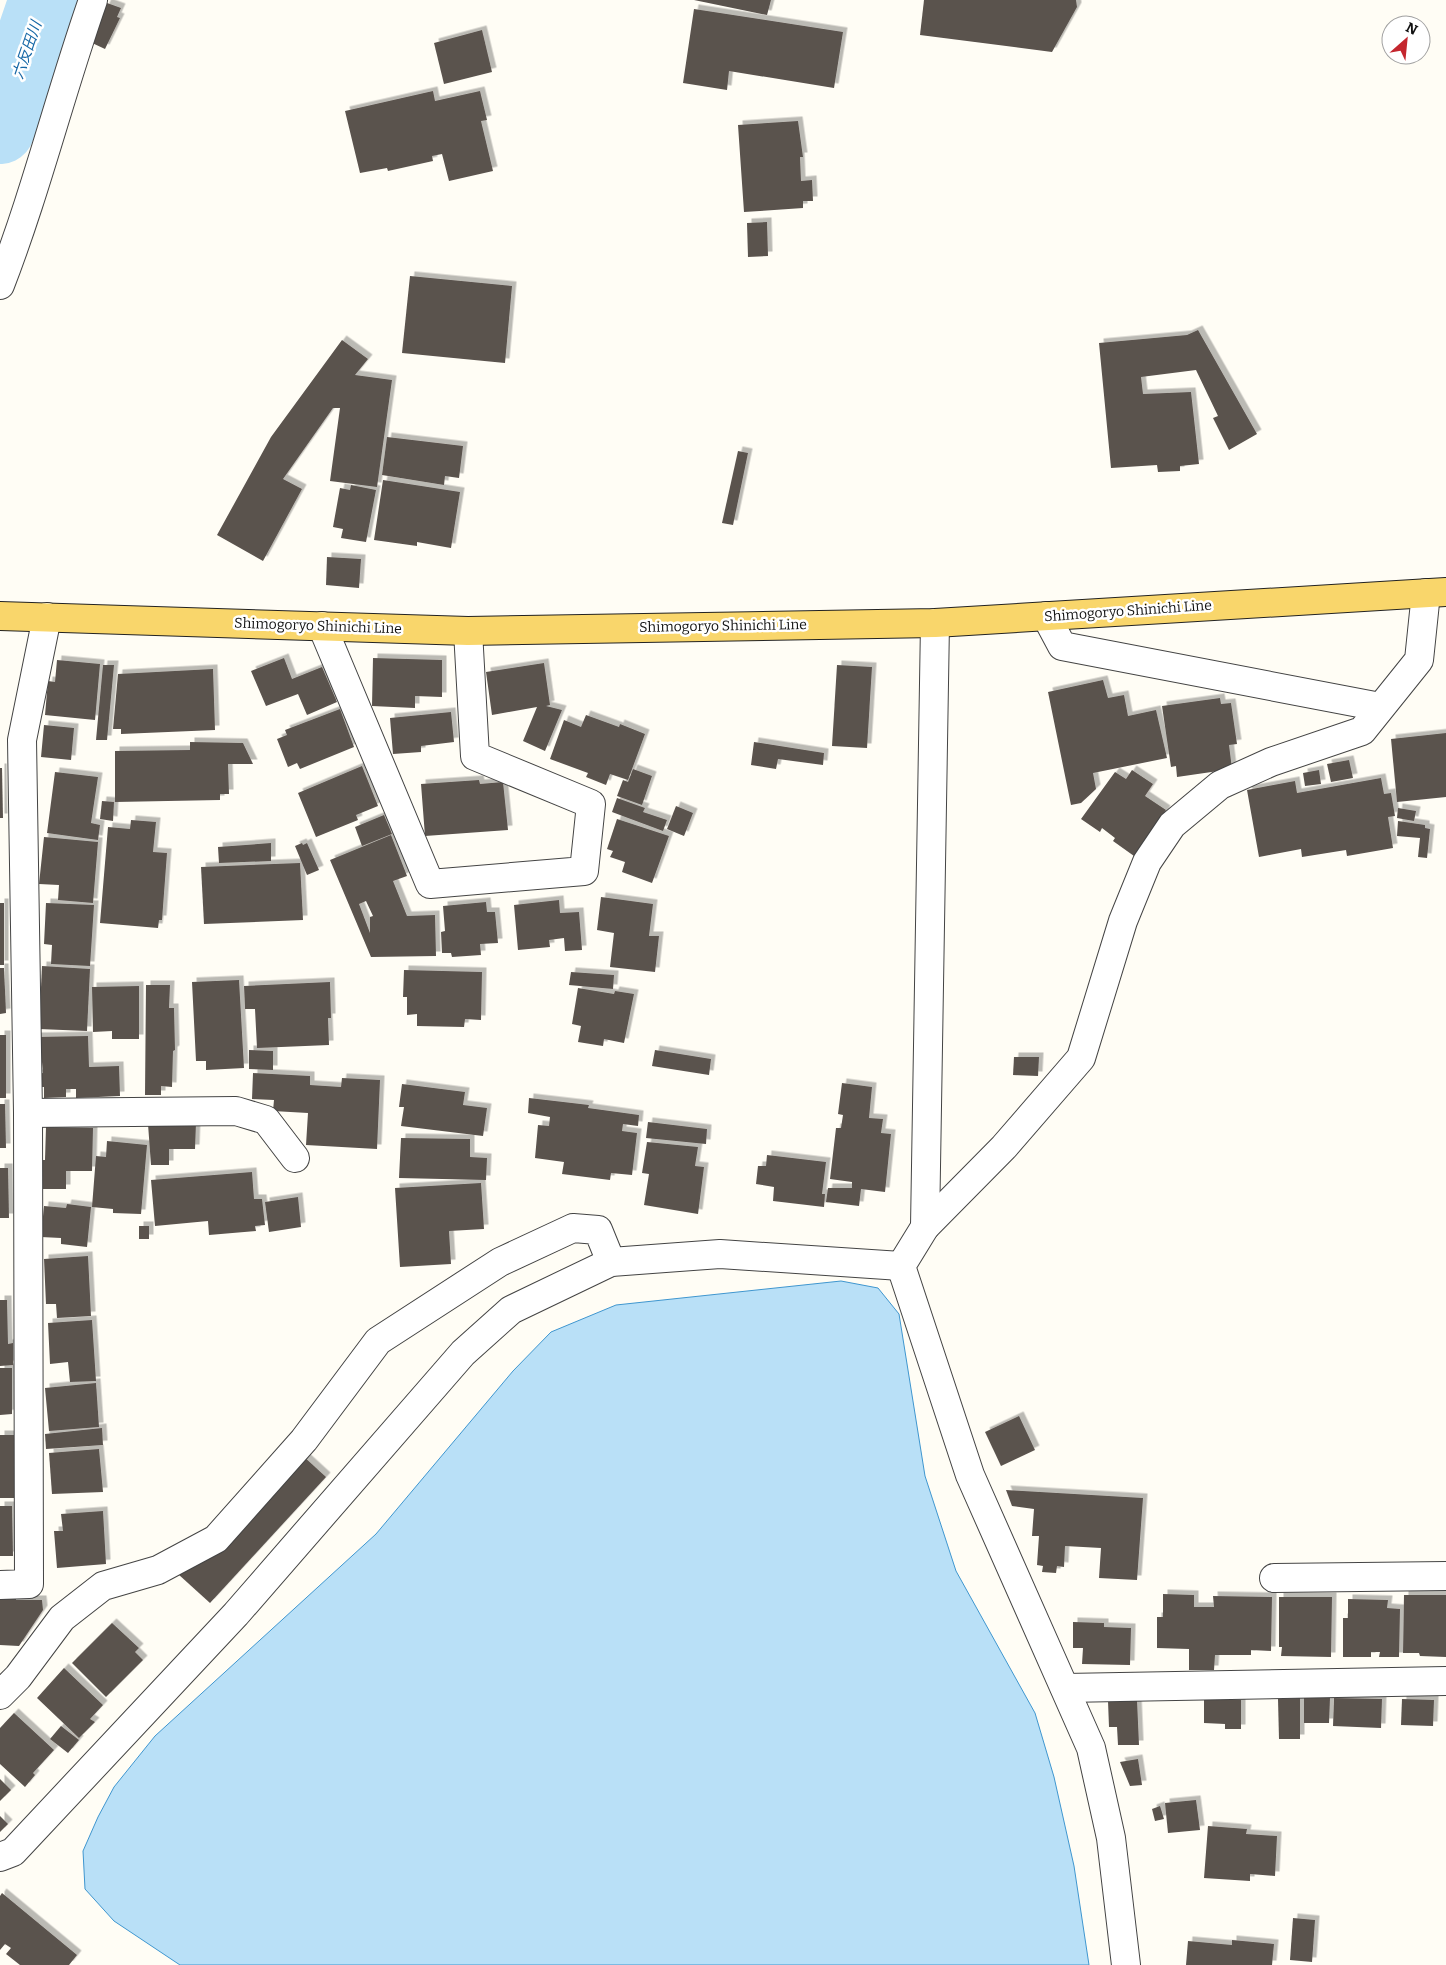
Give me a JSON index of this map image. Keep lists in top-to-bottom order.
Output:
{
  "streets": {
    "main road": ["Shimogoryo Shinichi Line"]
  },
  "water": ["六反田川"],
  "north": "top right"
}
